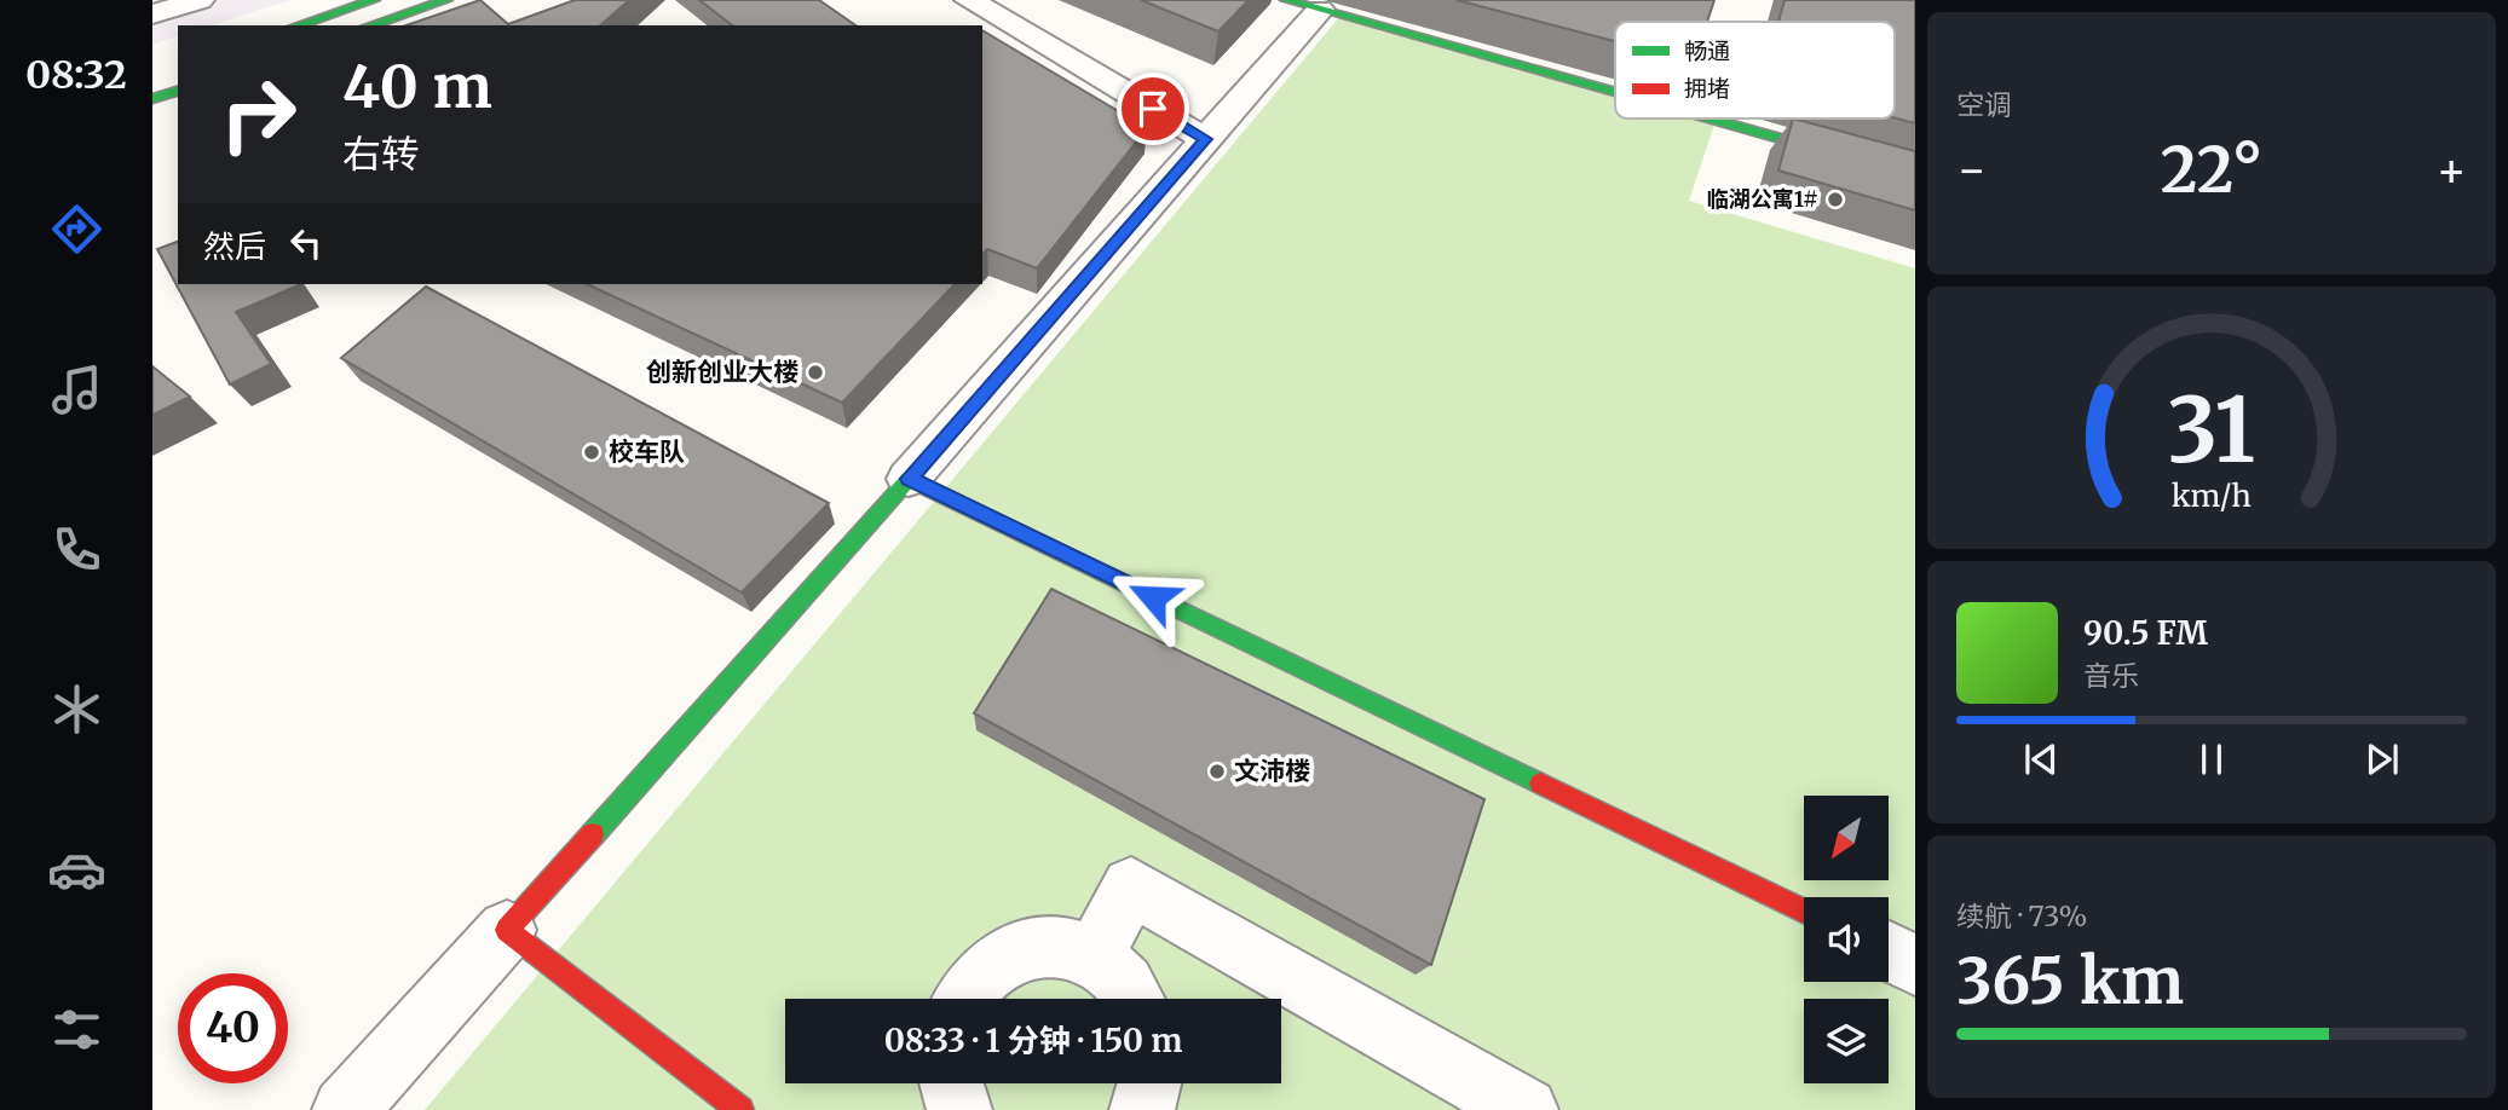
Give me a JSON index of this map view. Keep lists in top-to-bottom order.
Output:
{
  "places": [
    "临湖公寓1#",
    "创新创业大楼",
    "校车队",
    "文沛楼"
  ],
  "legend": ["畅通", "拥堵"],
  "north": "bottom left",
  "page": {
    "tabs": "08:32",
    "tile": [
      "空调",
      ["续航 · 73%", "365 km"]
    ],
    "turn": ["40 m", "右转"],
    "heat": ["−", "22°", "+"],
    "then": "然后",
    "song": ["90.5 FM", "音乐"],
    "limit": "40",
    "trip": "08:33 · 1 分钟 · 150 m",
    "gauge": ["31", "km/h"]
  }
}
